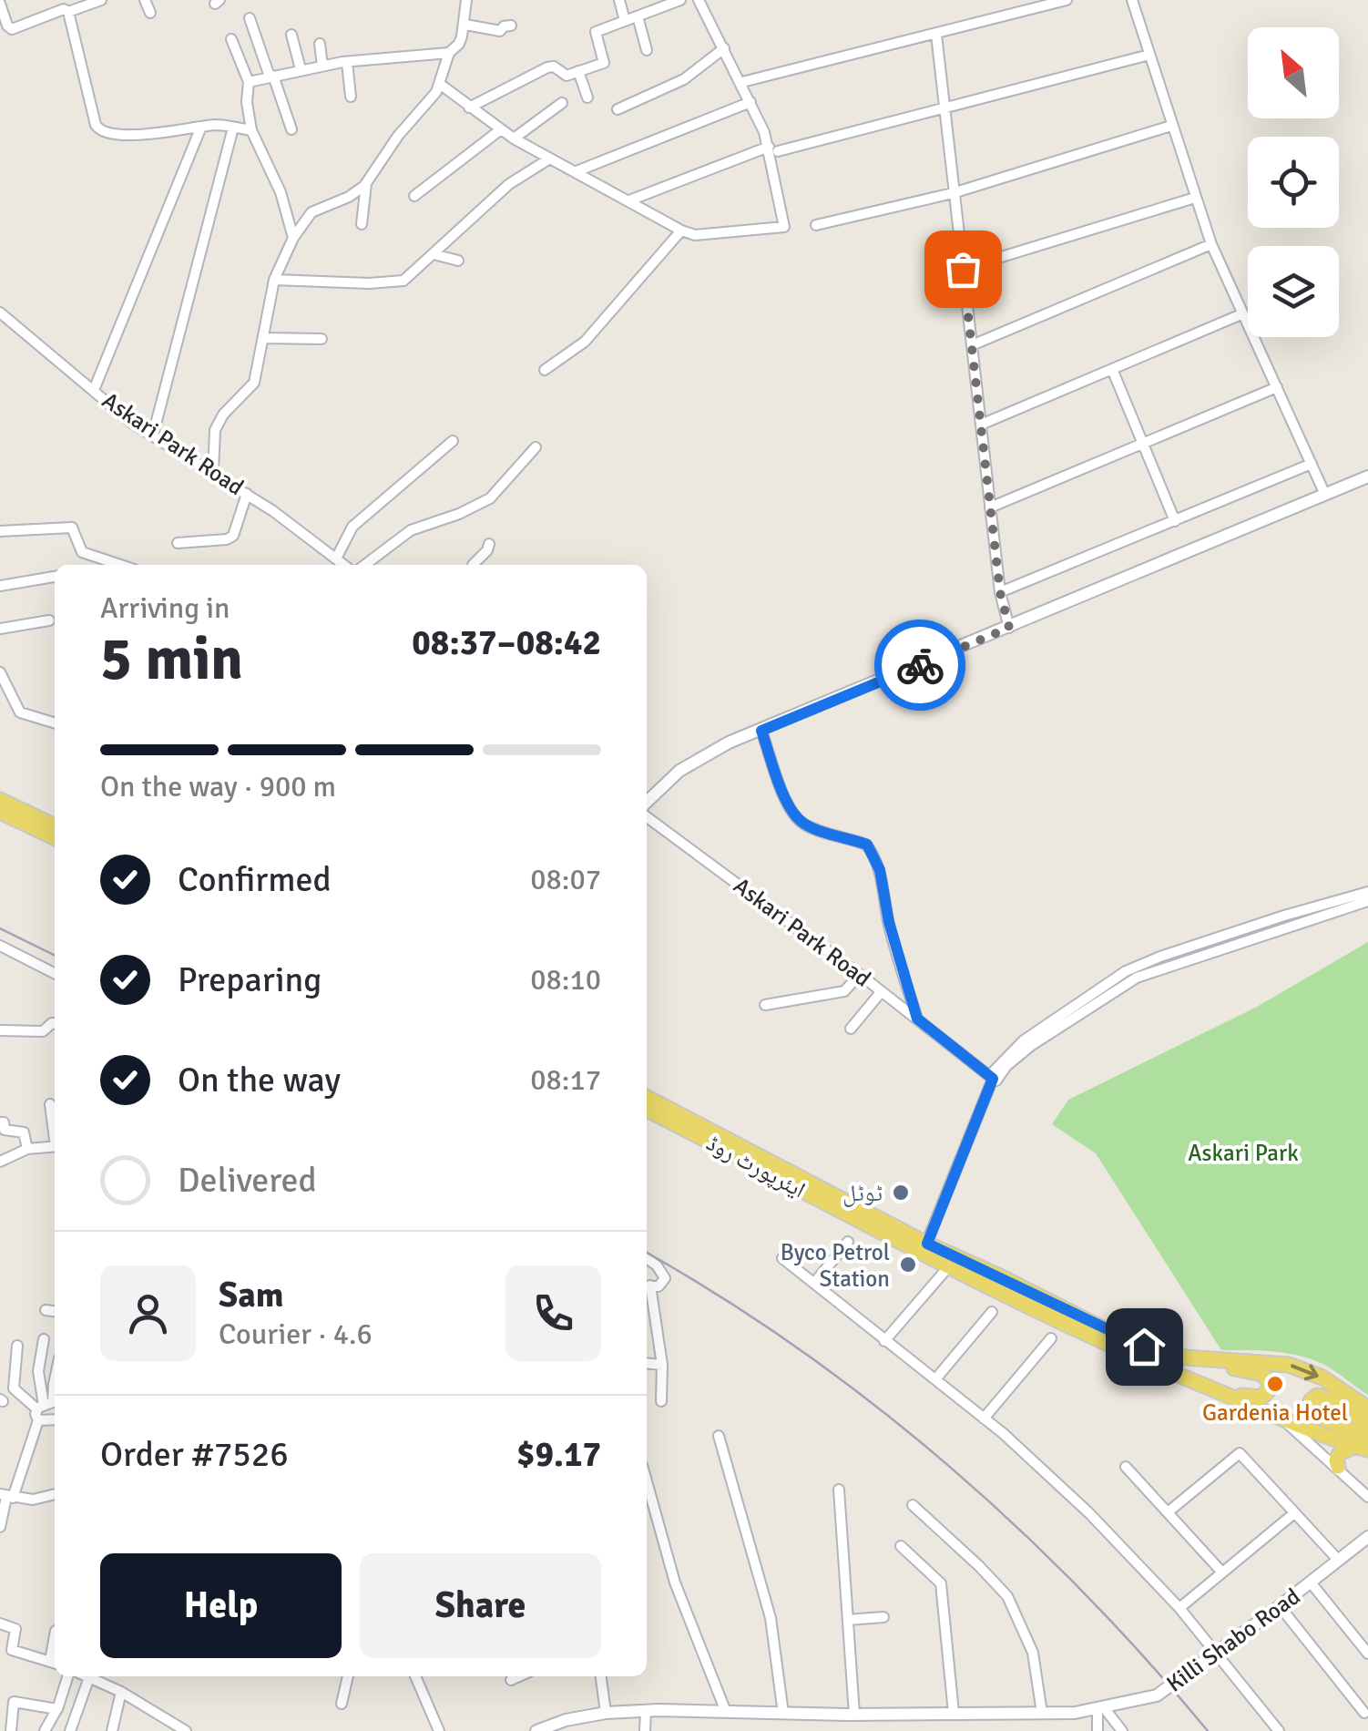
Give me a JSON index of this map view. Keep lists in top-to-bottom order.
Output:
{
  "streets": {
    "main road": ["ایئرپورٹ روڈ"],
    "street": ["Askari Park Road", "Killi Shabo Road"]
  },
  "parks": ["Askari Park"],
  "places": ["ٹوٹل", "Byco Petrol Station", "Gardenia Hotel"],
  "north": "top left",
  "page": {
    "heading": ["5 min", "Arriving in", "08:37–08:42"],
    "panel": [
      "Sam",
      "Courier · 4.6",
      "Order #7526",
      "$9.17"
    ],
    "bar": "On the way · 900 m",
    "list": [
      ["Confirmed", "08:07"],
      ["Preparing", "08:10"],
      ["On the way", "08:17"],
      "Delivered"
    ],
    "buttons": ["Help", "Share"]
  }
}
